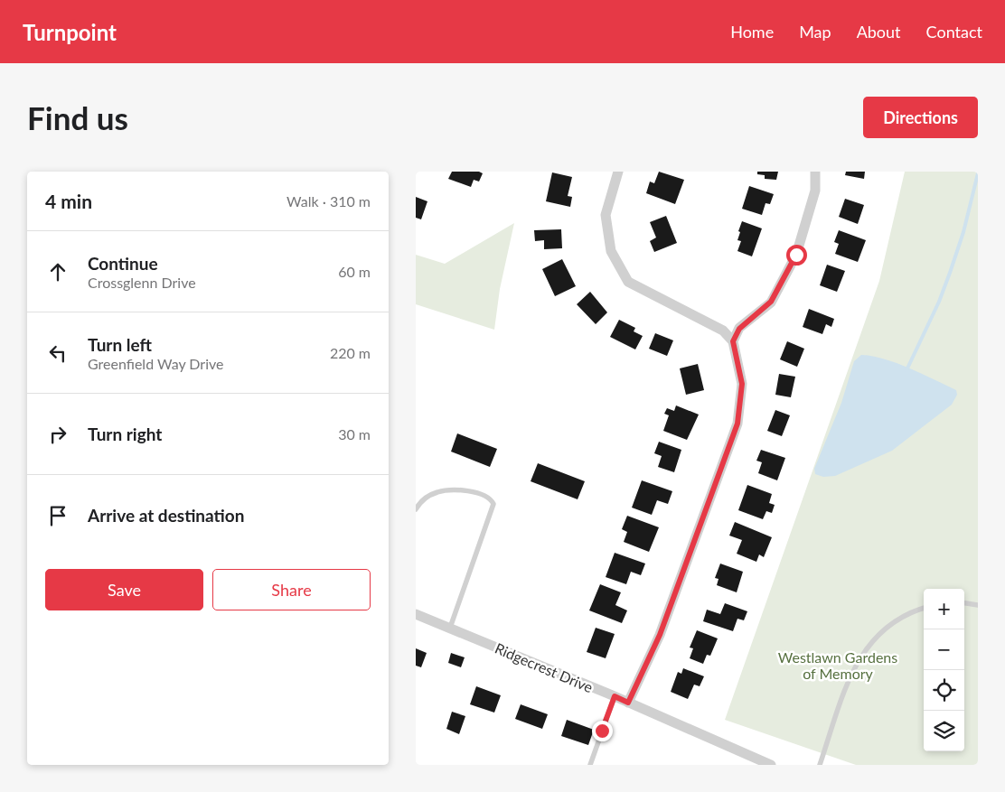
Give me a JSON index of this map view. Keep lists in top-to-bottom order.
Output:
{
  "streets": {
    "street": ["Ridgecrest Drive"]
  },
  "parks": ["Westlawn Gardens of Memory"],
  "page": {
    "header": "Turnpoint",
    "nav": [
      "Home",
      "Map",
      "About",
      "Contact"
    ],
    "buttons": [
      "Directions",
      ["Save", "Share"]
    ],
    "title": "Find us",
    "heading": ["4 min", "Walk · 310 m"],
    "list": [
      ["Continue", "Crossglenn Drive", "60 m"],
      ["Turn left", "Greenfield Way Drive", "220 m"],
      ["Turn right", "30 m"],
      "Arrive at destination"
    ],
    "map_buttons": ["+", "−"]
  }
}
